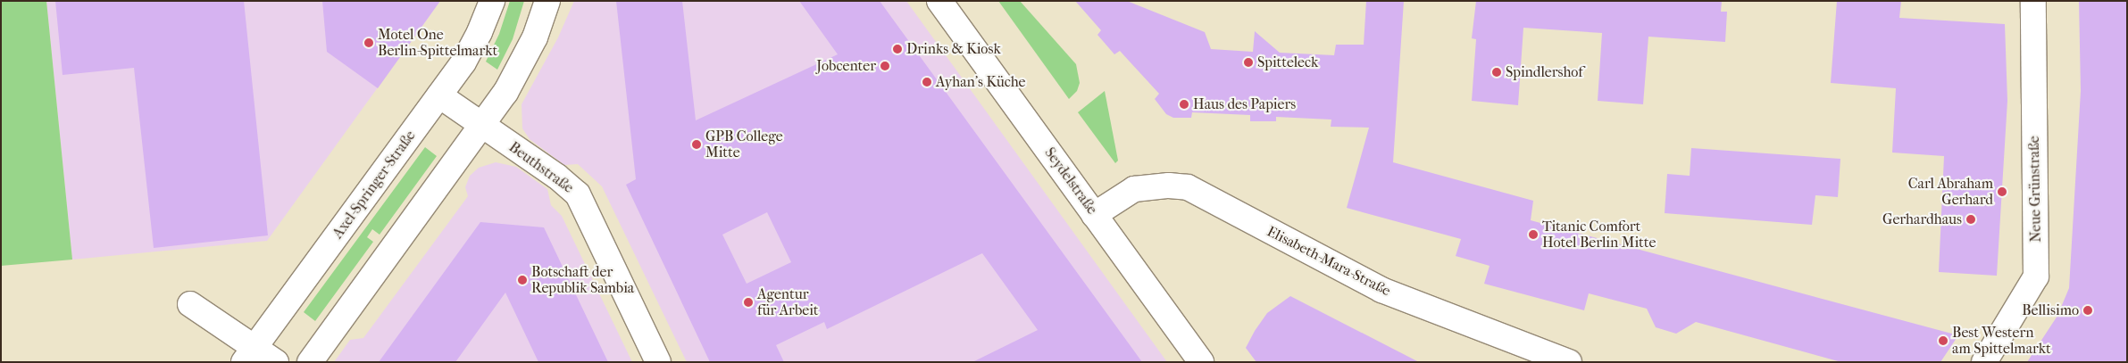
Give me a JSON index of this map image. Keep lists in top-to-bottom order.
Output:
{
  "streets": {
    "street": [
      "Beuthstraße",
      "Seydelstraße",
      "Axel-Springer-Straße",
      "Neue Grünstraße",
      "Elisabeth-Mara-Straße"
    ]
  },
  "crossings": [
    ["Beuthstraße", "Axel-Springer-Straße"],
    ["Seydelstraße", "Elisabeth-Mara-Straße"]
  ],
  "places": [
    "Motel One Berlin-Spittelmarkt",
    "Drinks & Kiosk",
    "Spitteleck",
    "Jobcenter",
    "Spindlershof",
    "Ayhan's Küche",
    "Haus des Papiers",
    "GPB College Mitte",
    "Carl Abraham Gerhard",
    "Gerhardhaus",
    "Titanic Comfort Hotel Berlin Mitte",
    "Botschaft der Republik Sambia",
    "Agentur für Arbeit",
    "Bellisimo",
    "Best Western am Spittelmarkt"
  ]
}
